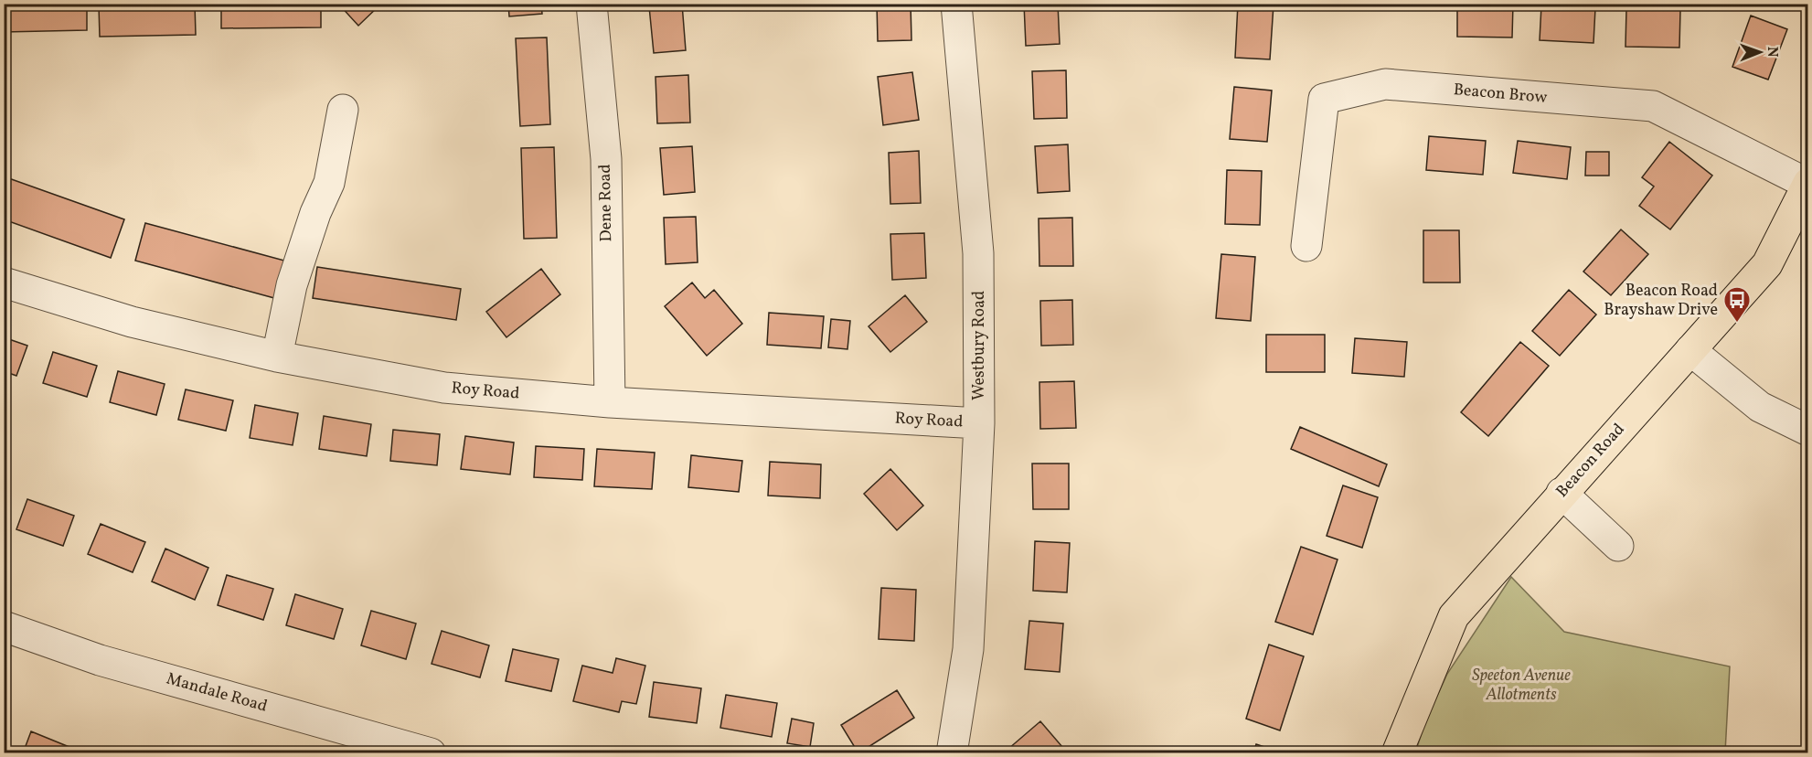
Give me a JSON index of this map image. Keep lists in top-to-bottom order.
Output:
{
  "streets": {
    "main road": ["Beacon Road"],
    "street": [
      "Beacon Brow",
      "Dene Road",
      "Westbury Road",
      "Roy Road",
      "Mandale Road"
    ]
  },
  "crossings": [
    ["Beacon Brow", "Beacon Road"],
    ["Dene Road", "Roy Road"],
    ["Westbury Road", "Roy Road"]
  ],
  "parks": ["Speeton Avenue Allotments"],
  "places": {
    "bus stop": ["Beacon Road Brayshaw Drive"]
  },
  "north": "right"
}
